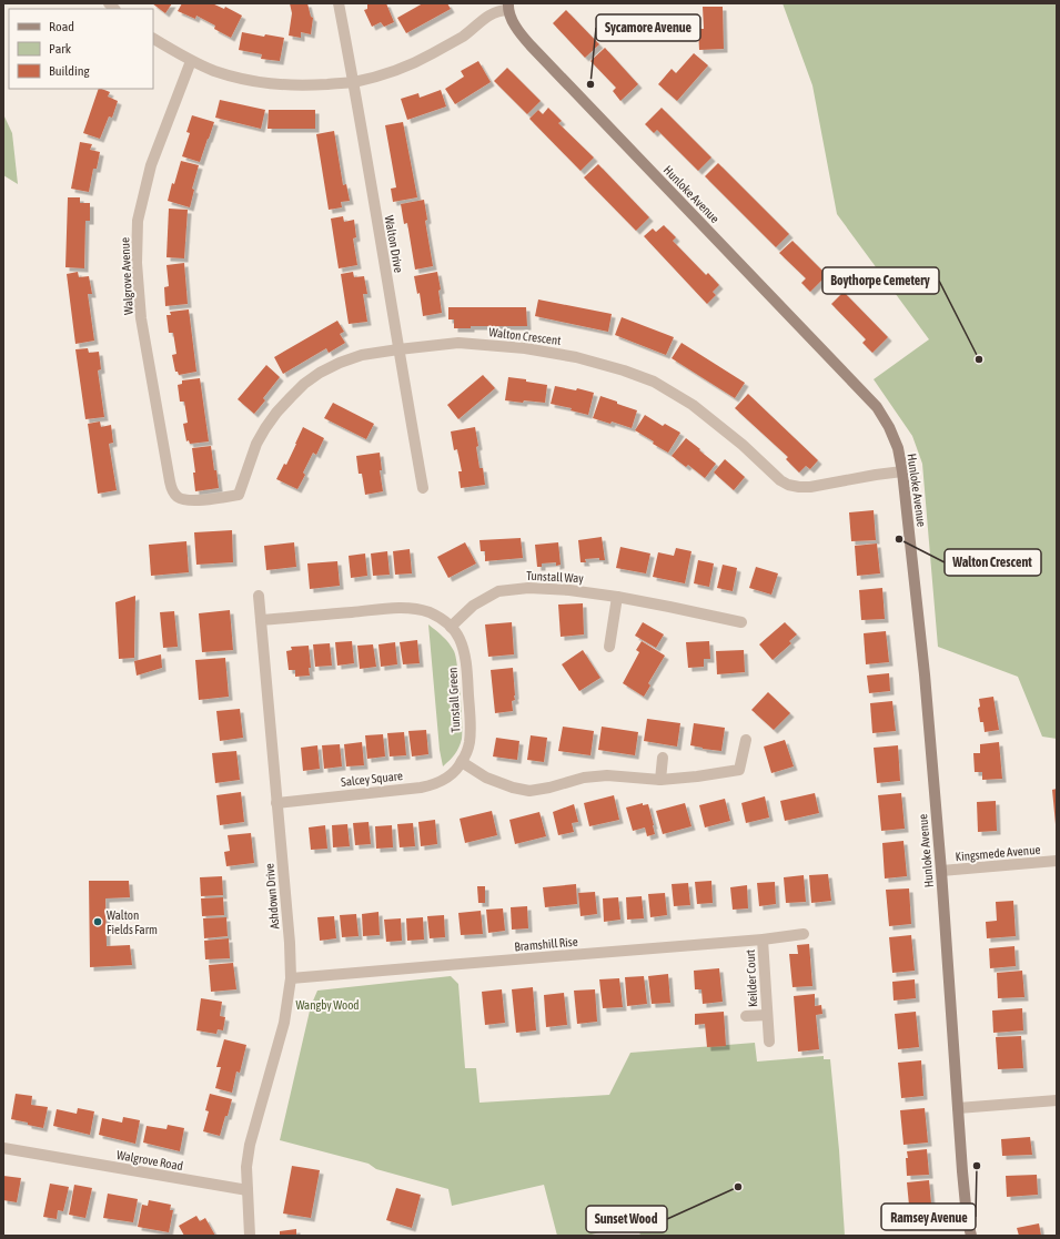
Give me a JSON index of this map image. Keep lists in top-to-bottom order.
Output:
{
  "streets": {
    "street": [
      "Hunloke Avenue",
      "Walton Drive",
      "Walgrove Avenue",
      "Walton Crescent",
      "Tunstall Way",
      "Tunstall Green",
      "Salcey Square",
      "Kingsmede Avenue",
      "Ashdown Drive",
      "Bramshill Rise",
      "Keilder Court",
      "Walgrove Road"
    ]
  },
  "crossings": [
    ["Hunloke Avenue", "Walton Crescent"],
    ["Hunloke Avenue", "Kingsmede Avenue"],
    ["Walton Drive", "Walton Crescent"],
    ["Walgrove Avenue", "Walton Crescent"],
    ["Tunstall Way", "Tunstall Green"],
    ["Tunstall Green", "Salcey Square"],
    ["Tunstall Green", "Ashdown Drive"],
    ["Salcey Square", "Ashdown Drive"],
    ["Ashdown Drive", "Bramshill Rise"],
    ["Ashdown Drive", "Walgrove Road"],
    ["Bramshill Rise", "Keilder Court"]
  ],
  "parks": ["Wangby Wood"],
  "places": [
    "Sycamore Avenue",
    "Boythorpe Cemetery",
    "Walton Crescent",
    "Walton Fields Farm",
    "Ramsey Avenue",
    "Sunset Wood"
  ],
  "legend": ["Road", "Park", "Building"]
}
